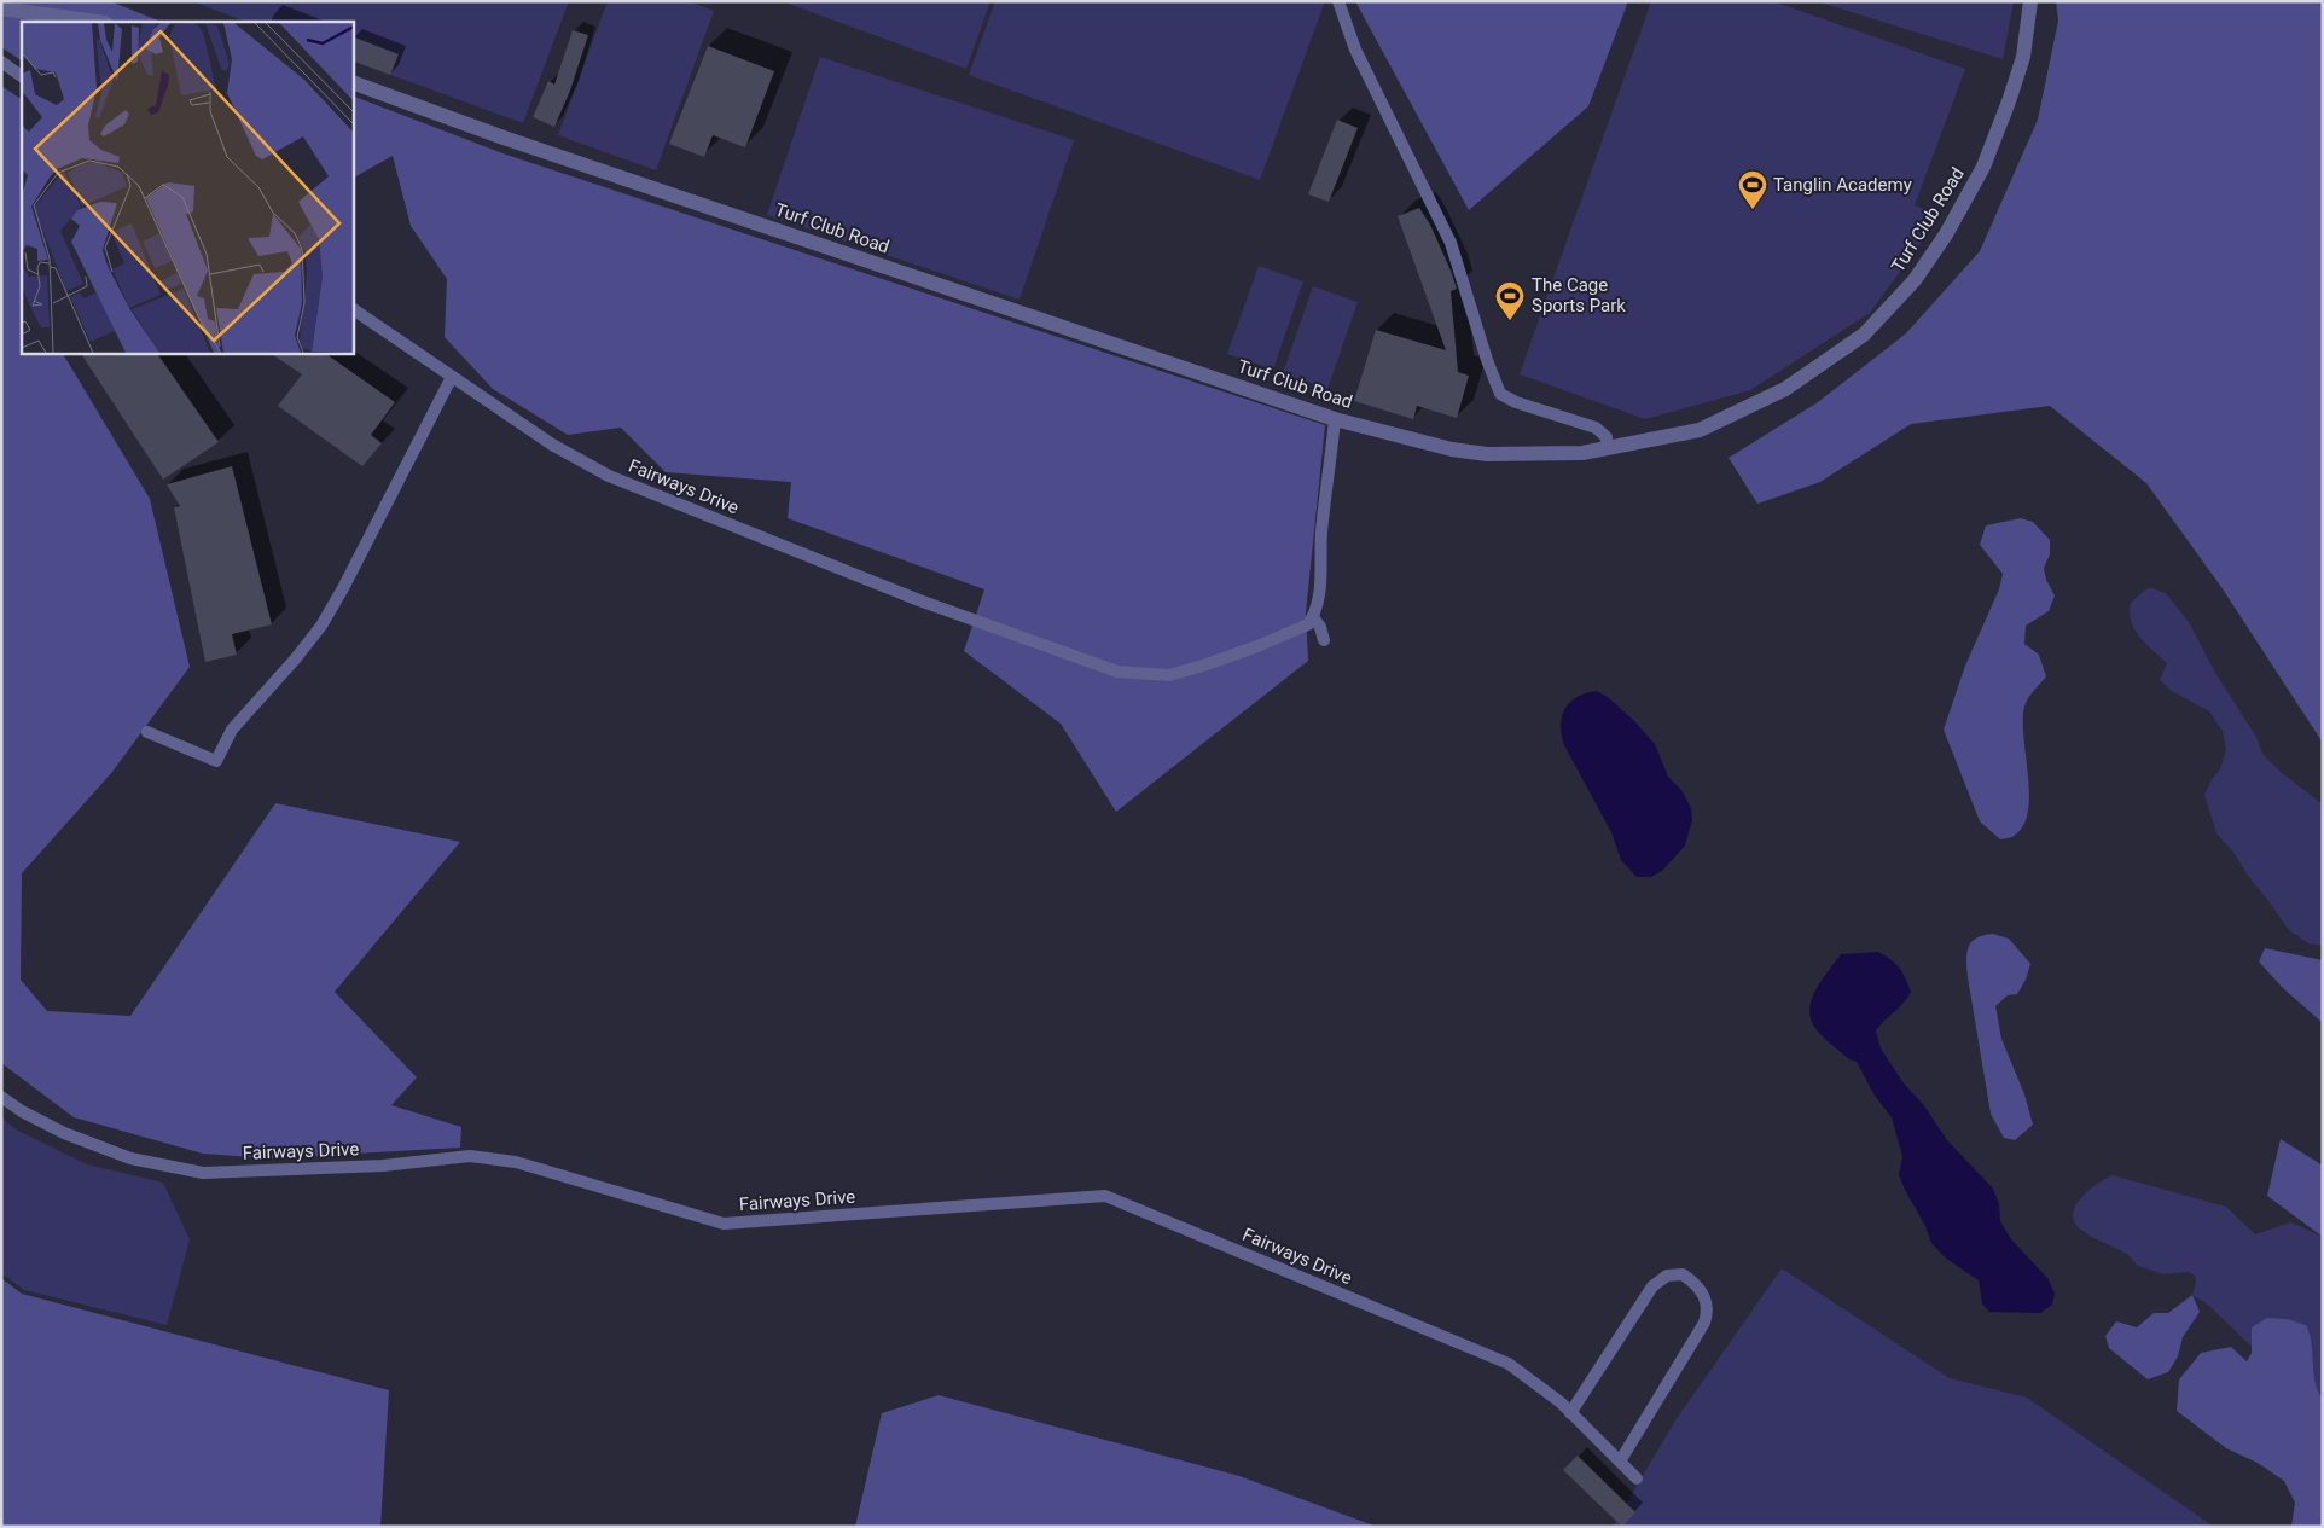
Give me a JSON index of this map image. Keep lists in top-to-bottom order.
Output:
{
  "streets": {
    "street": ["Turf Club Road"],
    "lane": ["Fairways Drive"]
  },
  "places": {
    "sports": ["Tanglin Academy", "The Cage Sports Park"]
  }
}
